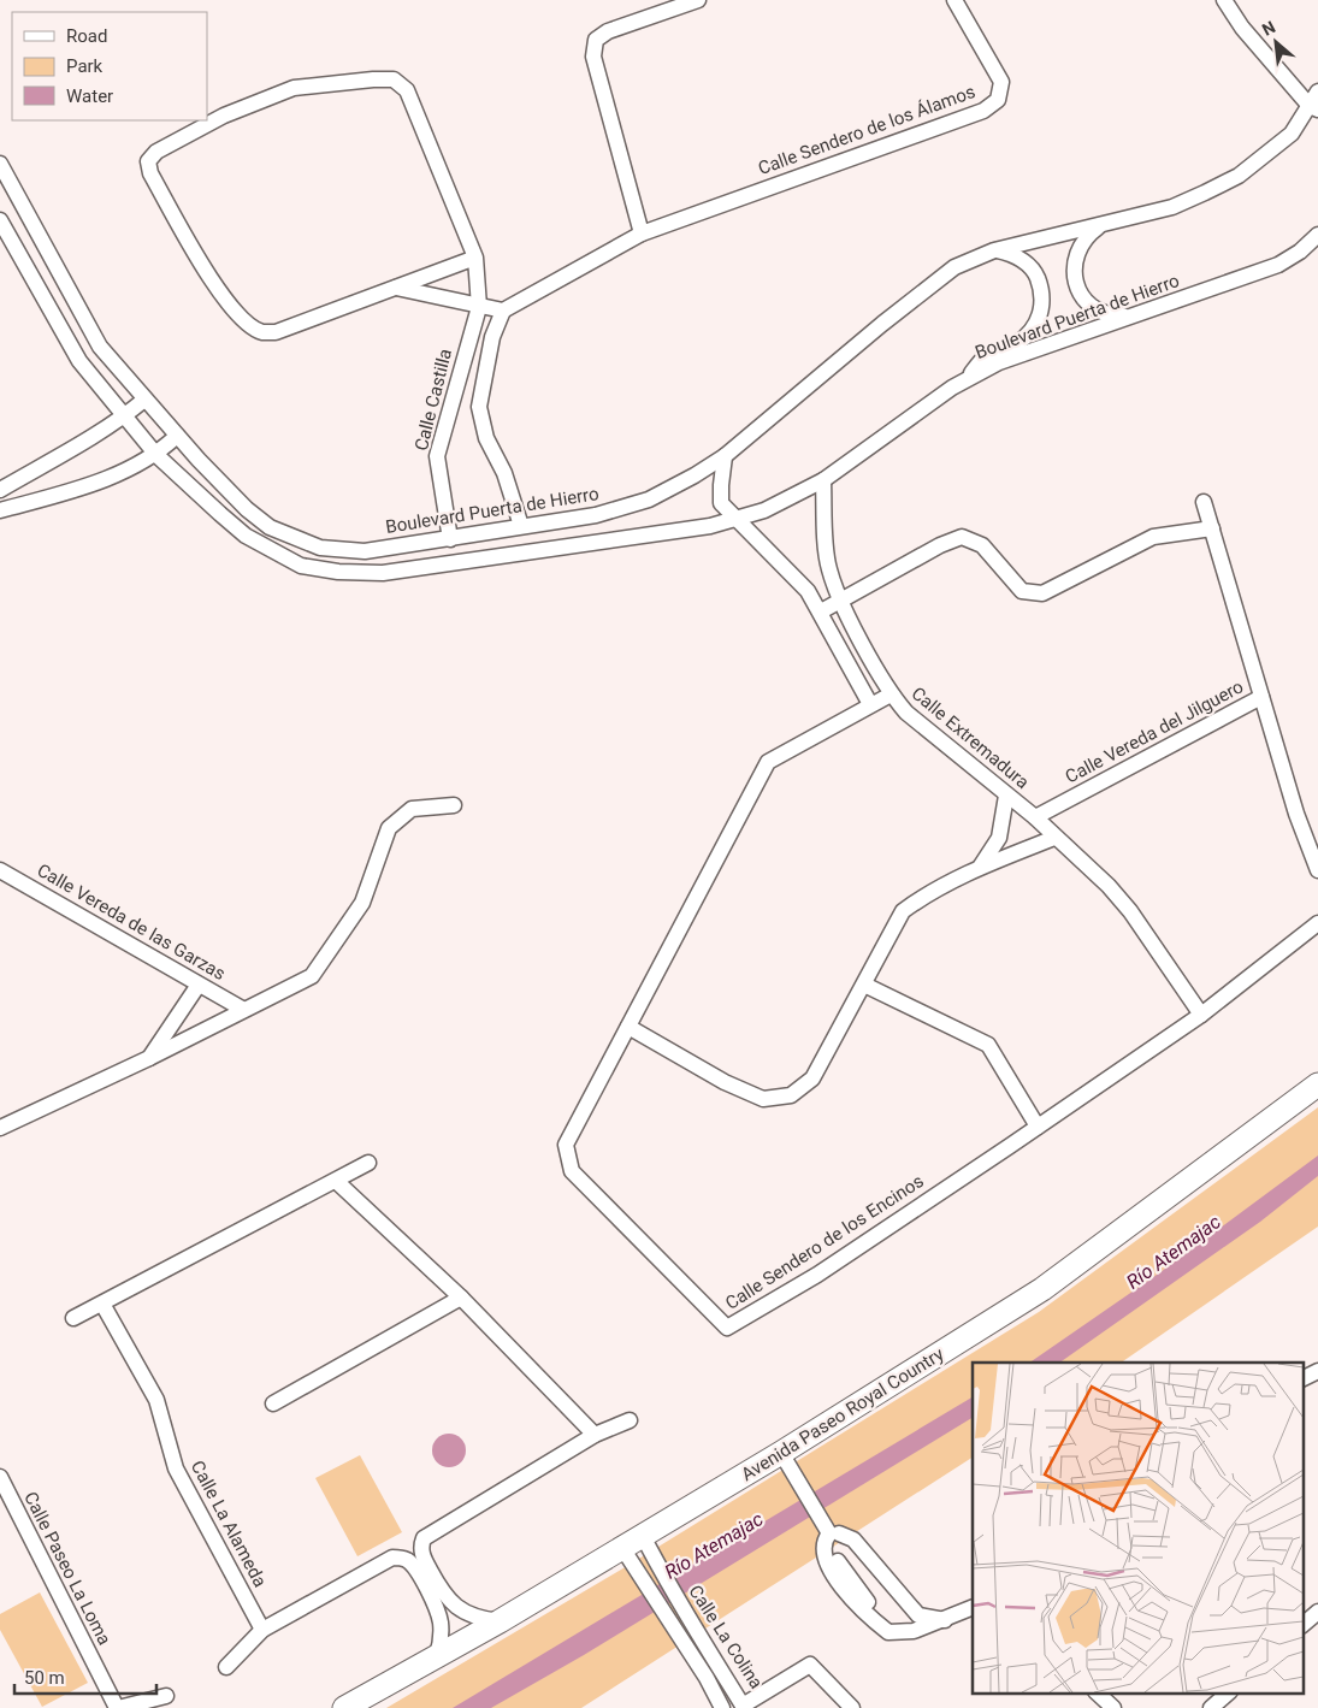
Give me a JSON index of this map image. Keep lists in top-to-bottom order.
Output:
{
  "streets": {
    "street": [
      "Calle Sendero de los Álamos",
      "Boulevard Puerta de Hierro",
      "Calle Castilla",
      "Calle Vereda del Jilguero",
      "Calle Extremadura",
      "Calle Vereda de las Garzas",
      "Calle Sendero de los Encinos",
      "Avenida Paseo Royal Country",
      "Calle La Alameda",
      "Calle Paseo La Loma",
      "Calle La Colina"
    ]
  },
  "crossings": [
    ["Boulevard Puerta de Hierro", "Calle Castilla"],
    ["Boulevard Puerta de Hierro", "Calle Extremadura"],
    ["Calle Vereda del Jilguero", "Calle Extremadura"],
    ["Calle Extremadura", "Calle Sendero de los Encinos"],
    ["Avenida Paseo Royal Country", "Calle La Colina"]
  ],
  "water": ["Río Atemajac"],
  "legend": ["Road", "Park", "Water"],
  "scale_bar": "50 m",
  "north": "top left"
}
